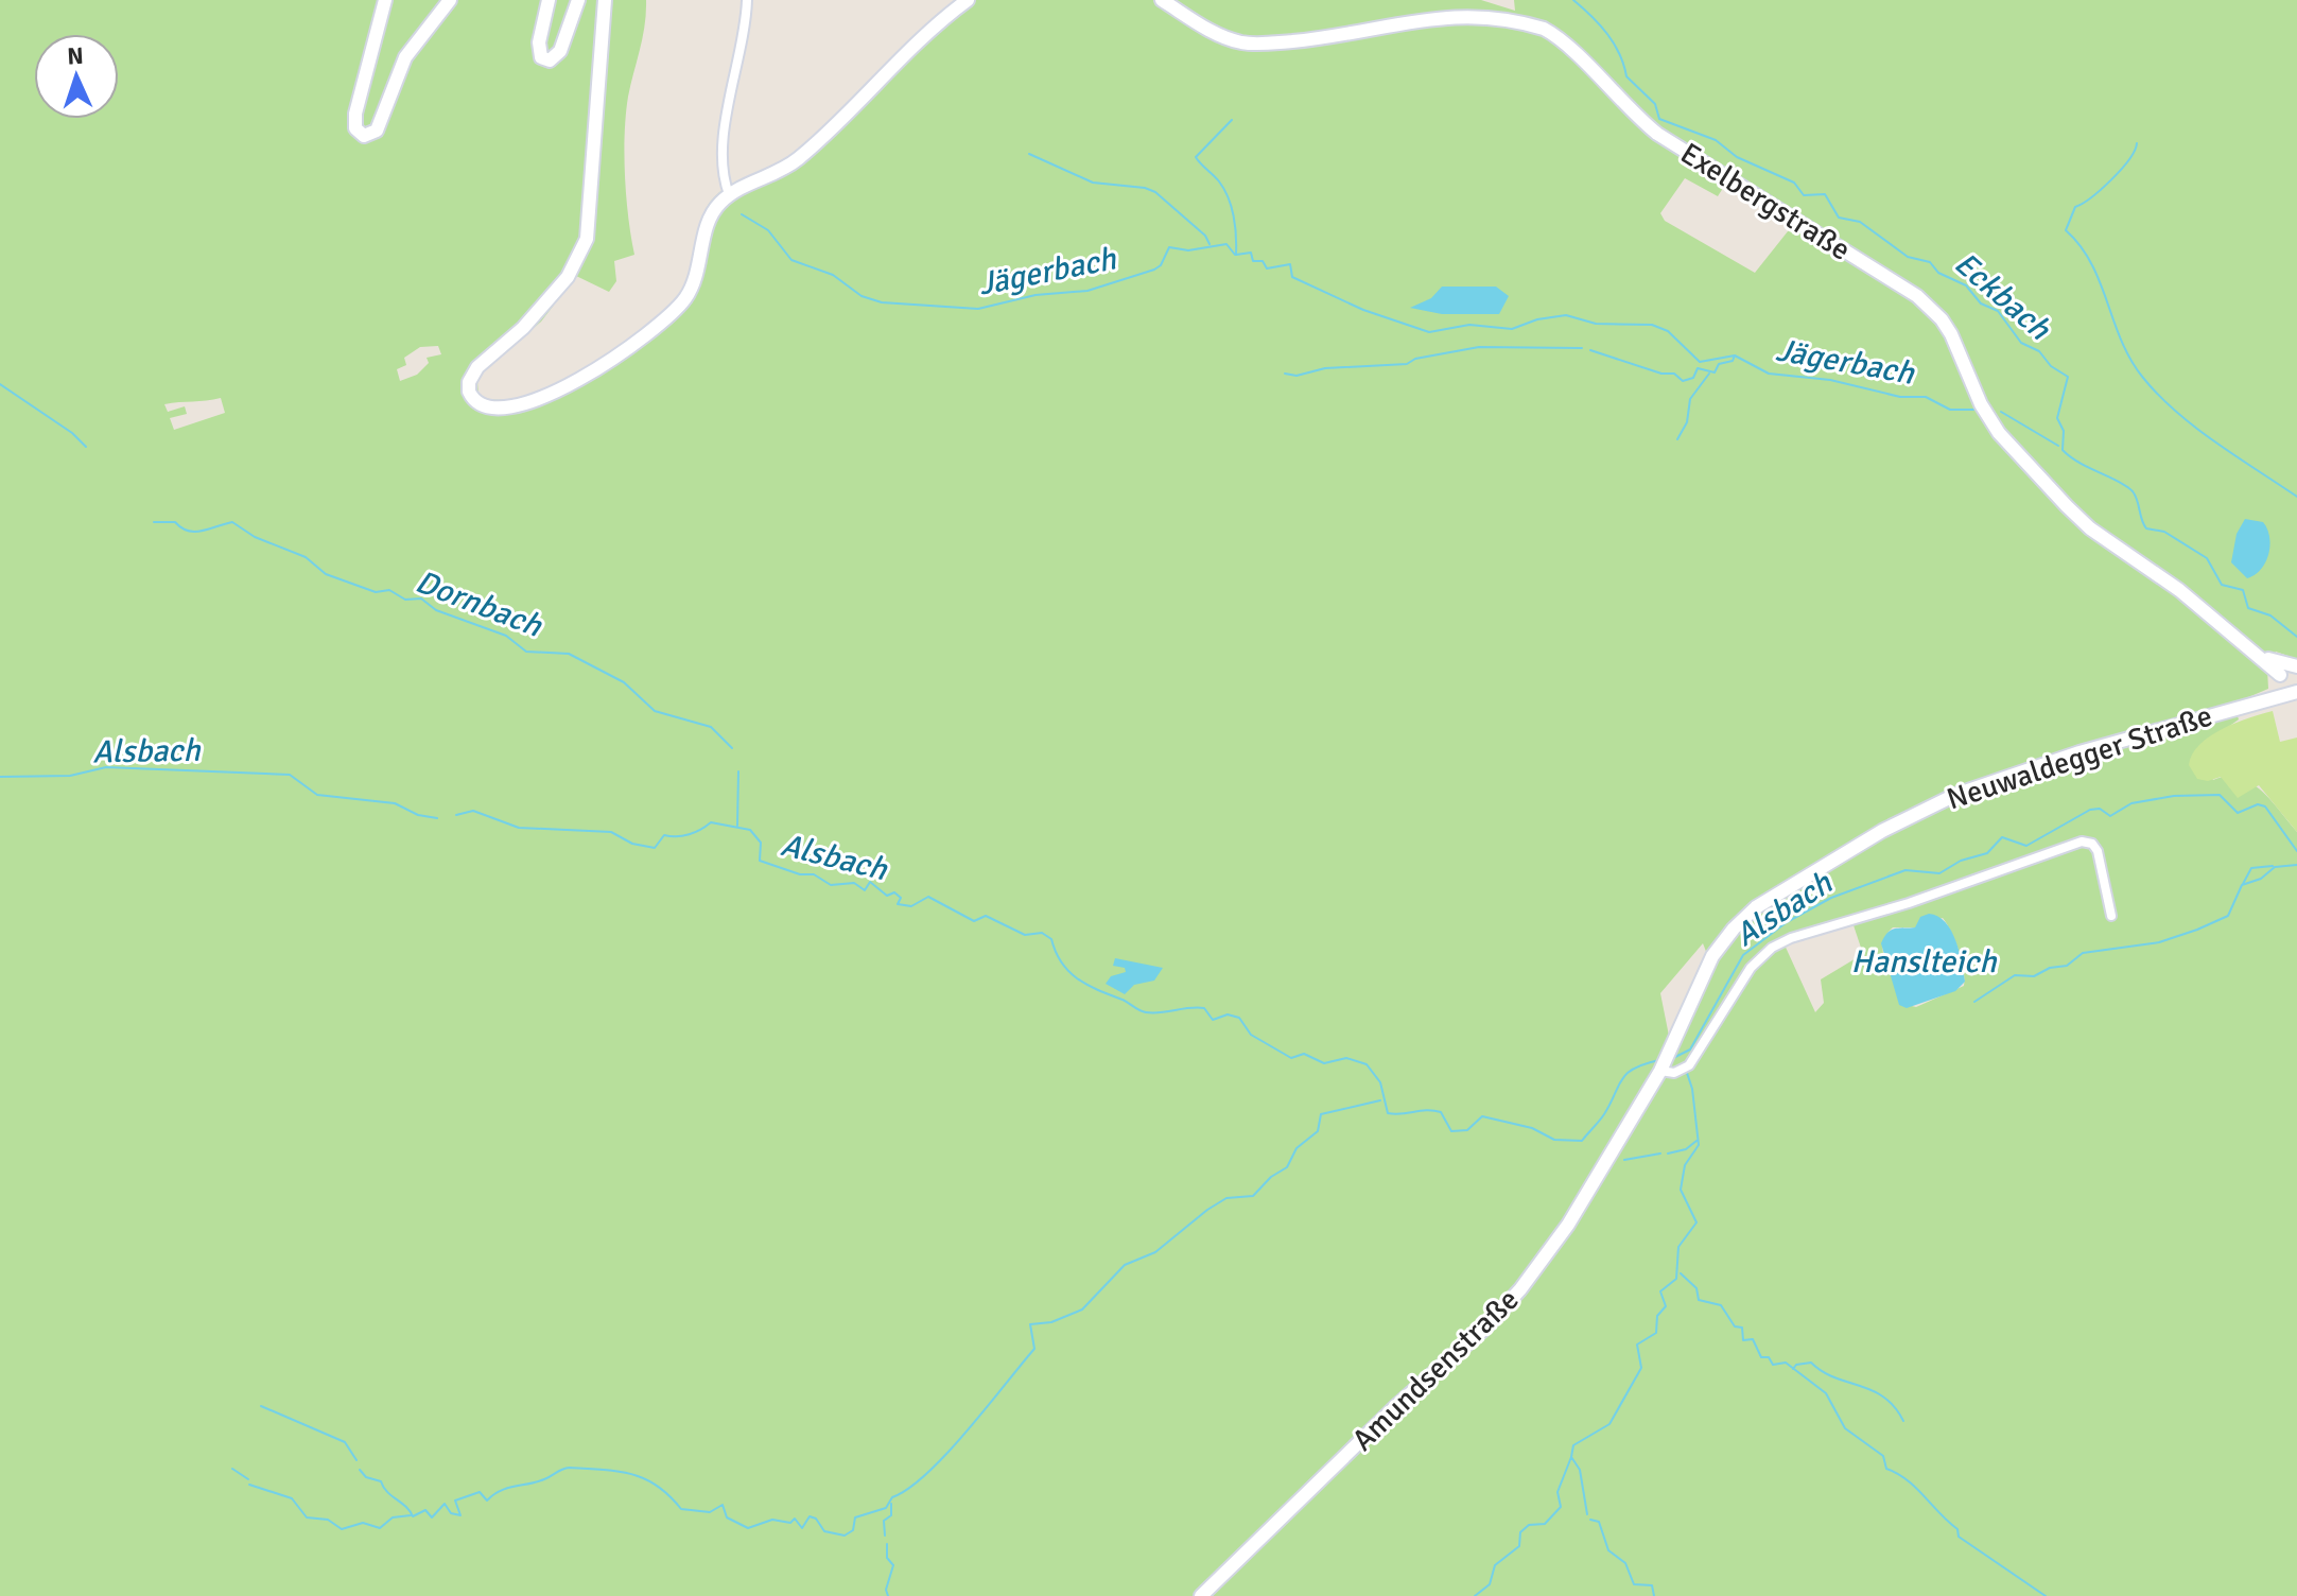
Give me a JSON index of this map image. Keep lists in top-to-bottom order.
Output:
{
  "streets": {
    "main road": ["Exelbergstraße", "Neuwaldegger Straße", "Amundsenstraße"]
  },
  "crossings": [
    ["Exelbergstraße", "Neuwaldegger Straße"],
    ["Neuwaldegger Straße", "Amundsenstraße"]
  ],
  "water": [
    "Jägerbach",
    "Eckbach",
    "Dornbach",
    "Alsbach",
    "Hanslteich"
  ],
  "north": "top"
}
